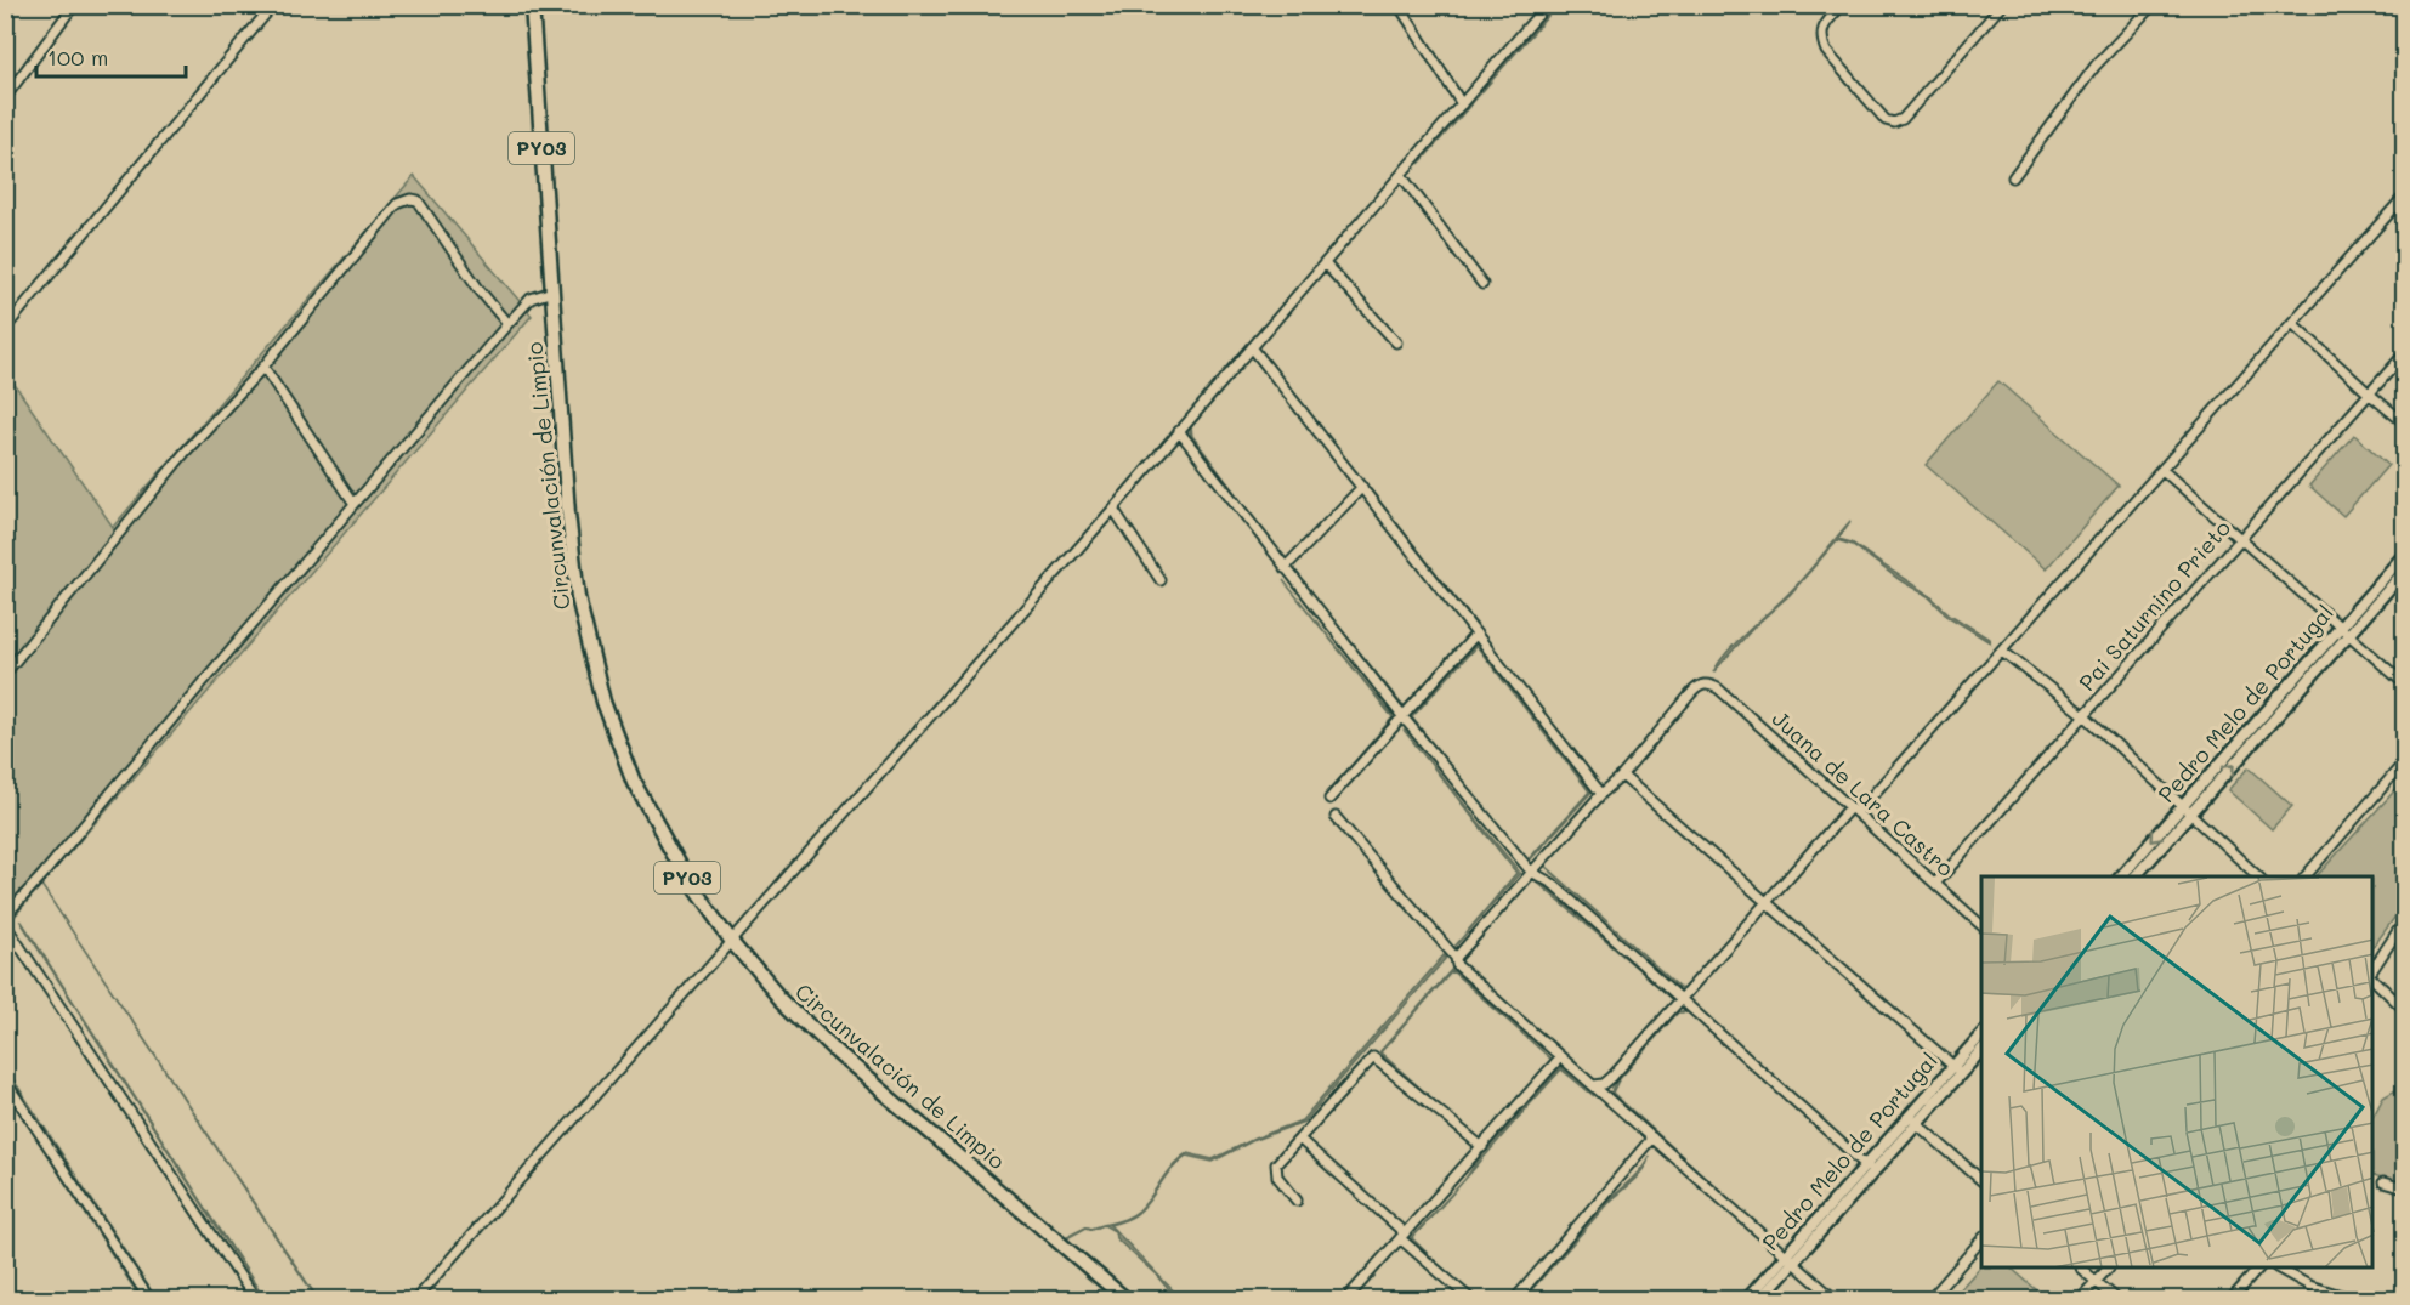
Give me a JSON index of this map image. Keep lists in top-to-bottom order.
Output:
{
  "streets": {
    "highway": ["PY03", "Circunvalación de Limpio"],
    "street": ["Pai Saturnino Prieto", "Pedro Melo de Portugal", "Juana de Lara Castro"]
  },
  "crossings": [
    ["Pai Saturnino Prieto", "Juana de Lara Castro"]
  ],
  "scale_bar": "100 m"
}
